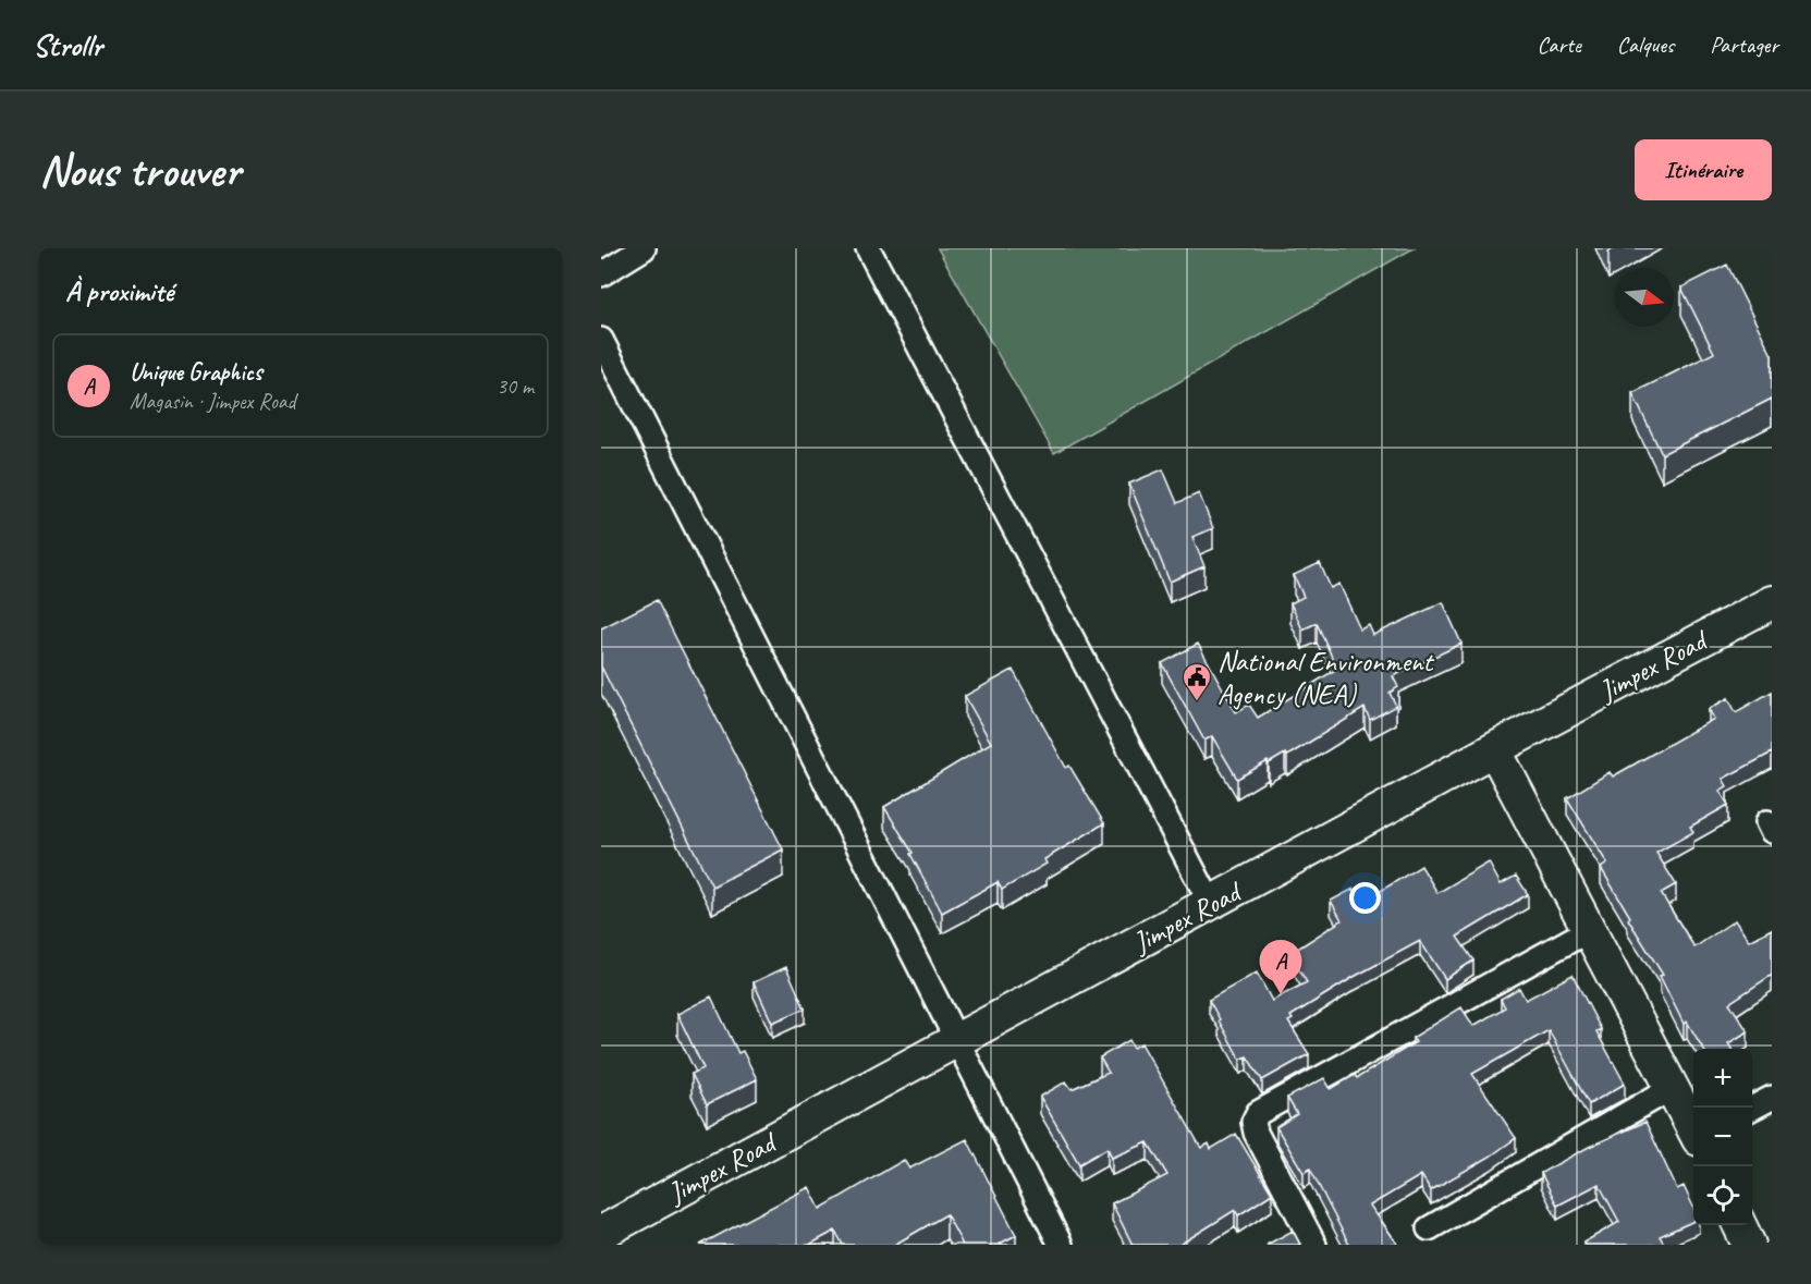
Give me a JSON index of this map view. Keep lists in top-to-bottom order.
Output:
{
  "streets": {
    "street": ["Jimpex Road"]
  },
  "places": {
    "public building": ["National Environment Agency (NEA)"]
  },
  "north": "right",
  "page": {
    "header": "Strollr",
    "nav": ["Carte", "Calques", "Partager"],
    "buttons": "Itinéraire",
    "title": "Nous trouver",
    "heading": "À proximité",
    "list": [
      {
        "mark": "A",
        "name": "Unique Graphics",
        "note": "Magasin · Jimpex Road",
        "value": "30 m"
      }
    ],
    "pins": "A",
    "map_buttons": ["+", "−"]
  }
}
